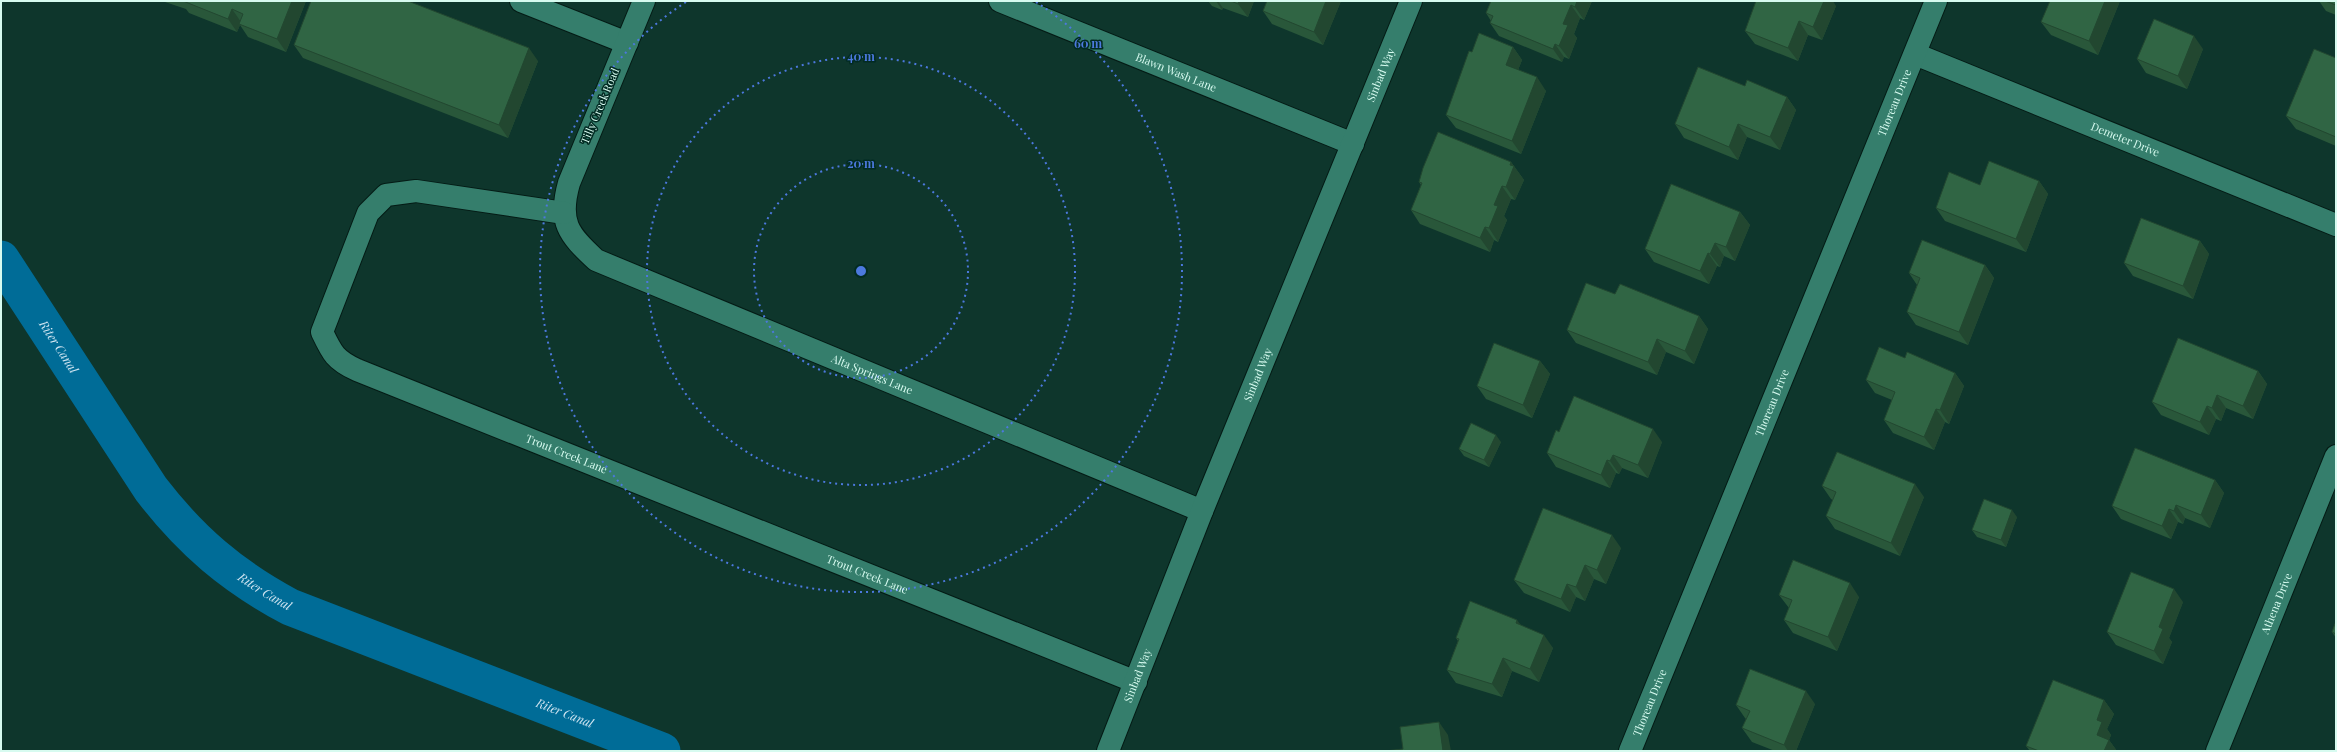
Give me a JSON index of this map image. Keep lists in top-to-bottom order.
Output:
{
  "streets": {
    "street": [
      "Blawn Wash Lane",
      "Sinbad Way",
      "Thoreau Drive",
      "Tilly Creek Road",
      "Demeter Drive",
      "Alta Springs Lane",
      "Trout Creek Lane",
      "Athena Drive"
    ]
  },
  "crossings": [
    ["Blawn Wash Lane", "Sinbad Way"],
    ["Sinbad Way", "Alta Springs Lane"],
    ["Sinbad Way", "Trout Creek Lane"],
    ["Thoreau Drive", "Demeter Drive"],
    ["Tilly Creek Road", "Alta Springs Lane"],
    ["Tilly Creek Road", "Trout Creek Lane"],
    ["Alta Springs Lane", "Trout Creek Lane"]
  ],
  "water": ["Riter Canal"],
  "rings": ["60 m", "40 m", "20 m"]
}
